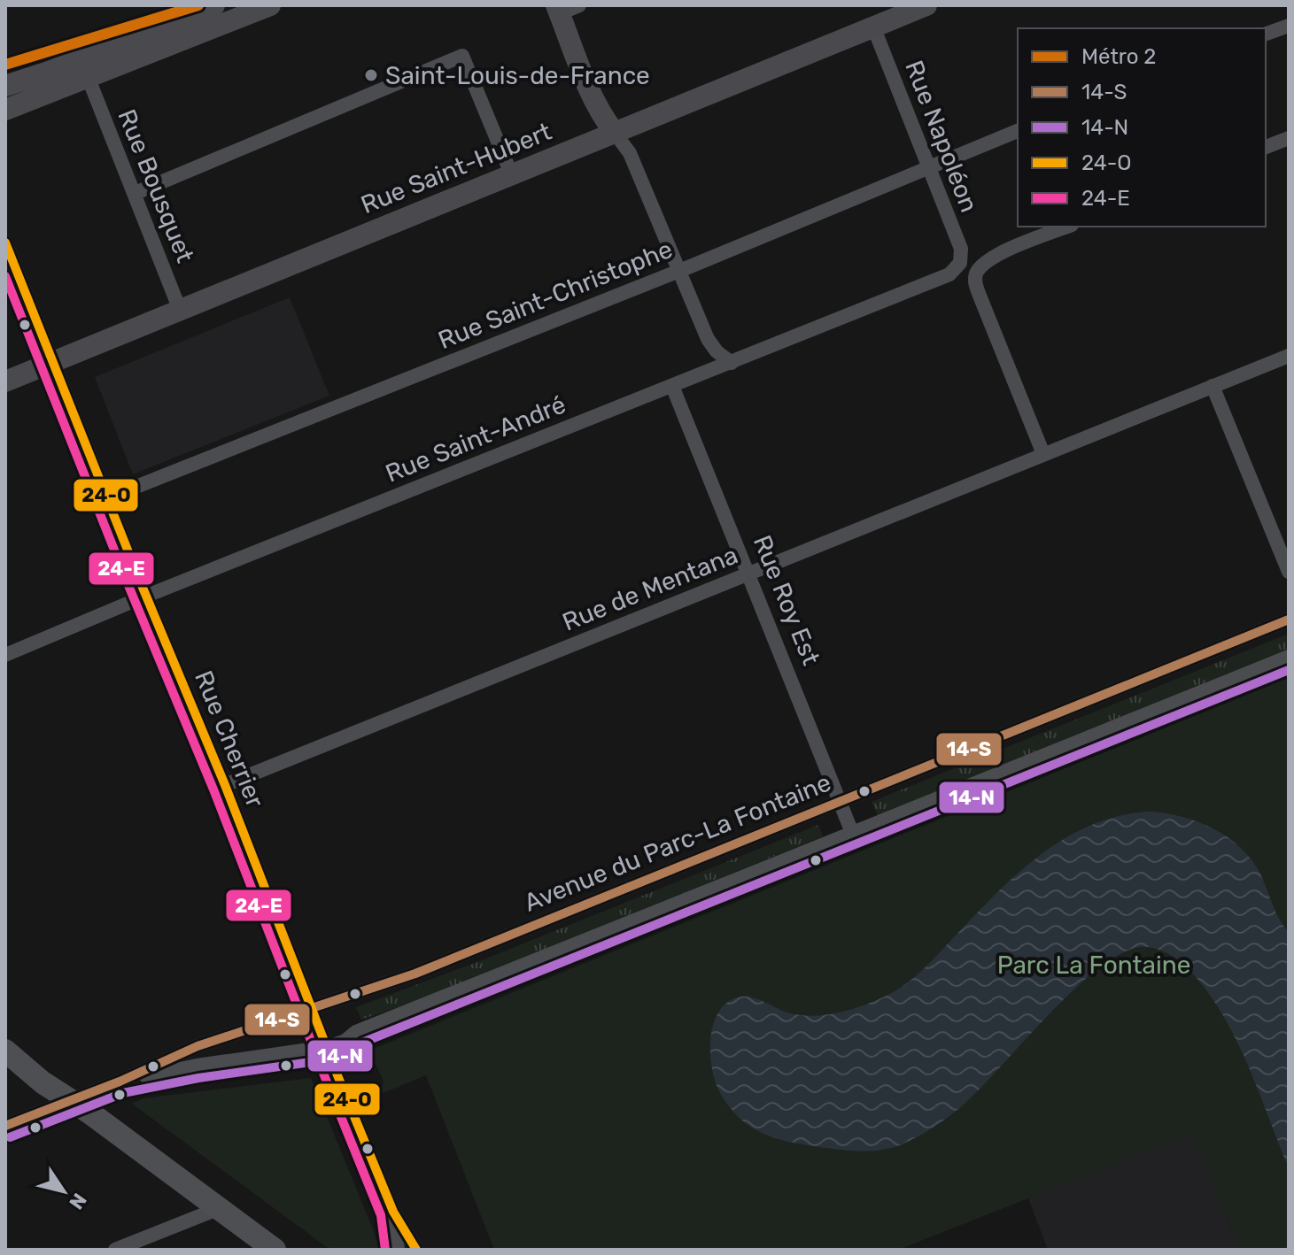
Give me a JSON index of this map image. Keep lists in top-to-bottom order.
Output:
{
  "streets": {
    "street": [
      "Rue Napoléon",
      "Rue Saint-Hubert",
      "Rue Bousquet",
      "Rue Saint-Christophe",
      "Rue Saint-André",
      "Rue de Mentana",
      "Rue Roy Est",
      "Rue Cherrier",
      "Avenue du Parc-La Fontaine"
    ]
  },
  "crossings": [
    ["Rue Napoléon", "Rue Saint-Hubert"],
    ["Rue Napoléon", "Rue Saint-Christophe"],
    ["Rue Napoléon", "Rue Saint-André"],
    ["Rue Saint-Hubert", "Rue Bousquet"],
    ["Rue Saint-Hubert", "Rue Cherrier"],
    ["Rue Saint-Christophe", "Rue Cherrier"],
    ["Rue Saint-André", "Rue Roy Est"],
    ["Rue Saint-André", "Rue Cherrier"],
    ["Rue de Mentana", "Rue Roy Est"],
    ["Rue de Mentana", "Rue Cherrier"],
    ["Rue Roy Est", "Avenue du Parc-La Fontaine"],
    ["Rue Cherrier", "Avenue du Parc-La Fontaine"]
  ],
  "parks": ["Parc La Fontaine"],
  "places": ["Saint-Louis-de-France"],
  "lines": [
    "metro line 2",
    "transit line 24-O",
    "transit line 24-E",
    "transit line 14-S",
    "transit line 14-N"
  ],
  "legend": [
    "Métro 2",
    "14-S",
    "14-N",
    "24-O",
    "24-E"
  ],
  "north": "bottom right"
}
